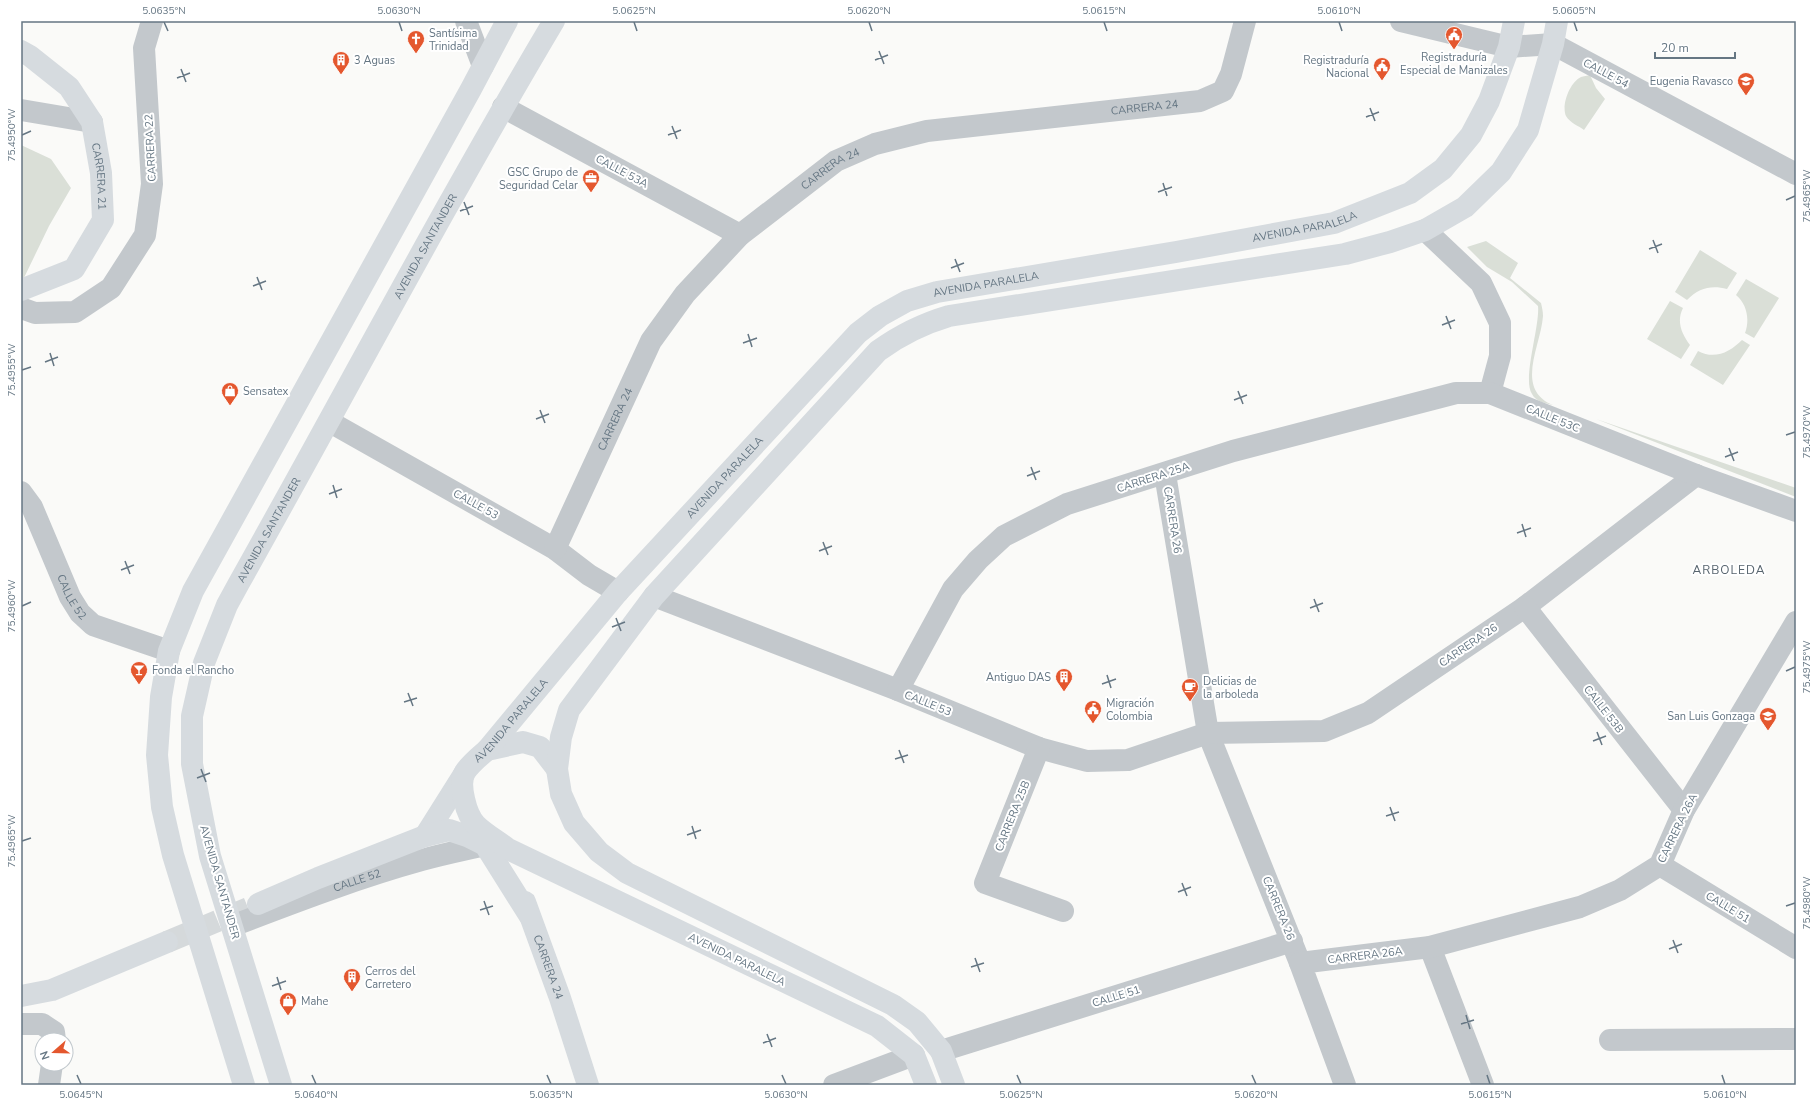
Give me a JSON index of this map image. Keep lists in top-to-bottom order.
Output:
{
  "streets": {
    "main road": [
      "CARRERA 24",
      "CARRERA 21",
      "AVENIDA PARALELA",
      "AVENIDA SANTANDER",
      "CALLE 52"
    ],
    "street": [
      "CALLE 54",
      "CARRERA 22",
      "CALLE 53A",
      "CALLE 53C",
      "CARRERA 25A",
      "CALLE 53",
      "CARRERA 26",
      "CALLE 53B",
      "CARRERA 25B",
      "CARRERA 26A",
      "CALLE 51"
    ]
  },
  "crossings": [
    ["CARRERA 24", "CALLE 53A"],
    ["CARRERA 24", "AVENIDA PARALELA"],
    ["CARRERA 24", "CALLE 53"],
    ["CALLE 53A", "AVENIDA SANTANDER"],
    ["AVENIDA PARALELA", "CALLE 53"],
    ["AVENIDA SANTANDER", "CALLE 53"],
    ["AVENIDA SANTANDER", "CALLE 52"],
    ["CALLE 53C", "CARRERA 25A"],
    ["CALLE 53C", "CARRERA 26"],
    ["CARRERA 25A", "CALLE 53"],
    ["CARRERA 25A", "CARRERA 26"],
    ["CALLE 53", "CARRERA 26"],
    ["CALLE 53", "CARRERA 25B"],
    ["CARRERA 26", "CALLE 53B"],
    ["CARRERA 26", "CARRERA 26A"],
    ["CARRERA 26", "CALLE 51"],
    ["CALLE 53B", "CARRERA 26A"],
    ["CARRERA 26A", "CALLE 51"]
  ],
  "districts": ["ARBOLEDA"],
  "places": {
    "public building": ["Registraduría Especial de Manizales", "Registraduría Nacional", "Migración Colombia"],
    "church": ["Santísima Trinidad"],
    "building": ["3 Aguas", "Antiguo DAS", "Cerros del Carretero"],
    "school or university": ["Eugenia Ravasco", "San Luis Gonzaga"],
    "office": ["GSC Grupo de Seguridad Celar"],
    "shop": ["Sensatex", "Mahe"],
    "bar": ["Fonda el Rancho"],
    "cafe": ["Delicias de la arboleda"]
  },
  "scale_bar": "20 m",
  "north": "left",
  "coordinates": [
    "5.0635°N",
    "5.0630°N",
    "5.0625°N",
    "5.0620°N",
    "5.0615°N",
    "5.0610°N",
    "5.0605°N",
    "75.4950°W",
    "75.4965°W",
    "75.4955°W",
    "75.4970°W",
    "75.4960°W",
    "75.4975°W",
    "75.4980°W",
    "5.0645°N",
    "5.0640°N"
  ]
}
